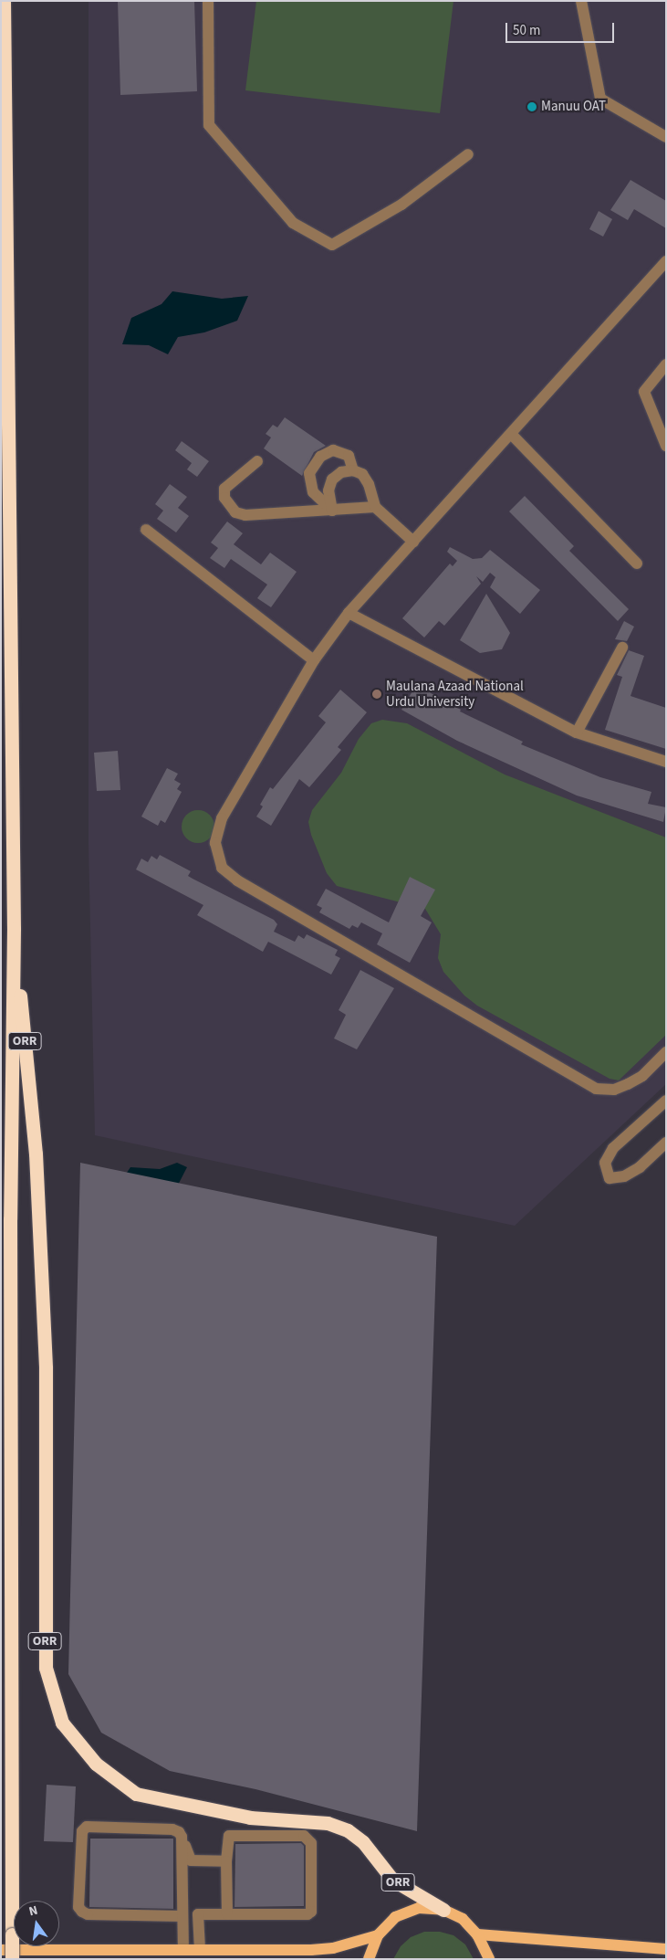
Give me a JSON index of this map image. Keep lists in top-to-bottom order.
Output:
{
  "streets": {
    "highway": ["ORR"]
  },
  "places": ["Manuu OAT", "Maulana Azaad National Urdu University"],
  "scale_bar": "50 m",
  "north": "top"
}
